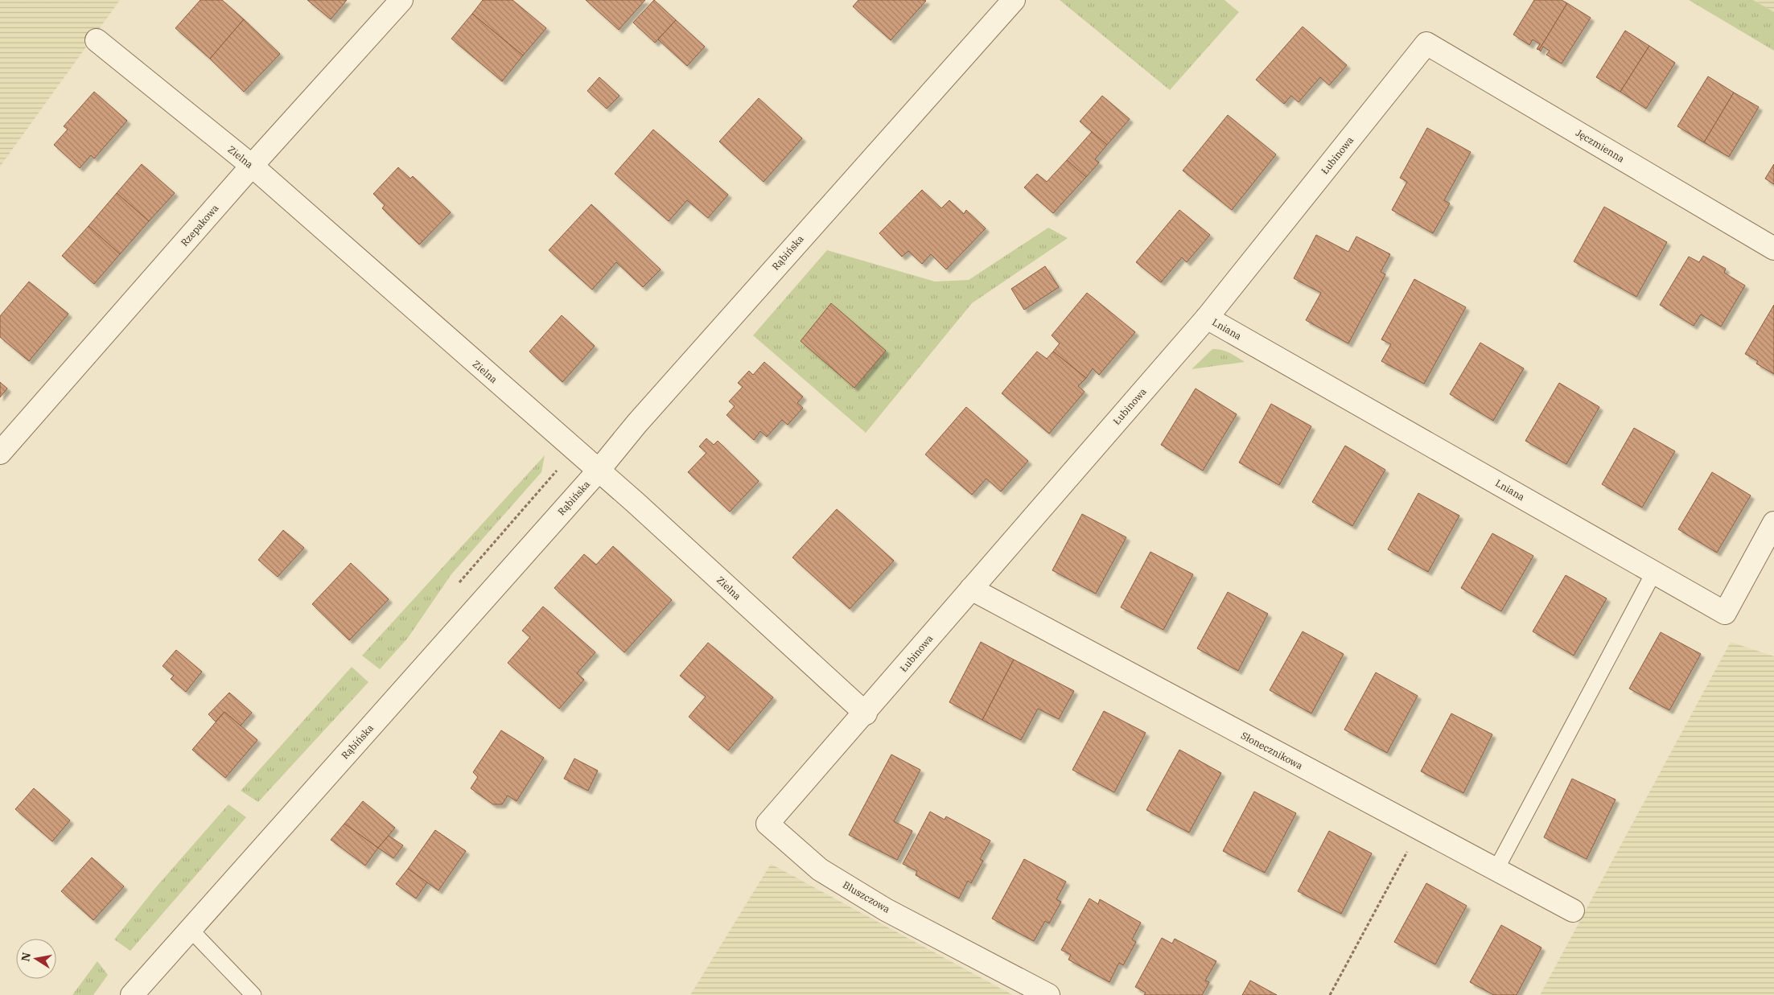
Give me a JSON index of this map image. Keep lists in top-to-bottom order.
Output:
{
  "streets": {
    "street": [
      "Jęczmienna",
      "Łubinowa",
      "Zielna",
      "Rzepakowa",
      "Rąbińska",
      "Lniana",
      "Słonecznikowa",
      "Bluszczowa"
    ]
  },
  "crossings": [
    ["Jęczmienna", "Łubinowa"],
    ["Łubinowa", "Zielna"],
    ["Łubinowa", "Lniana"],
    ["Łubinowa", "Słonecznikowa"],
    ["Łubinowa", "Bluszczowa"],
    ["Zielna", "Rzepakowa"],
    ["Zielna", "Rąbińska"]
  ],
  "north": "left"
}
